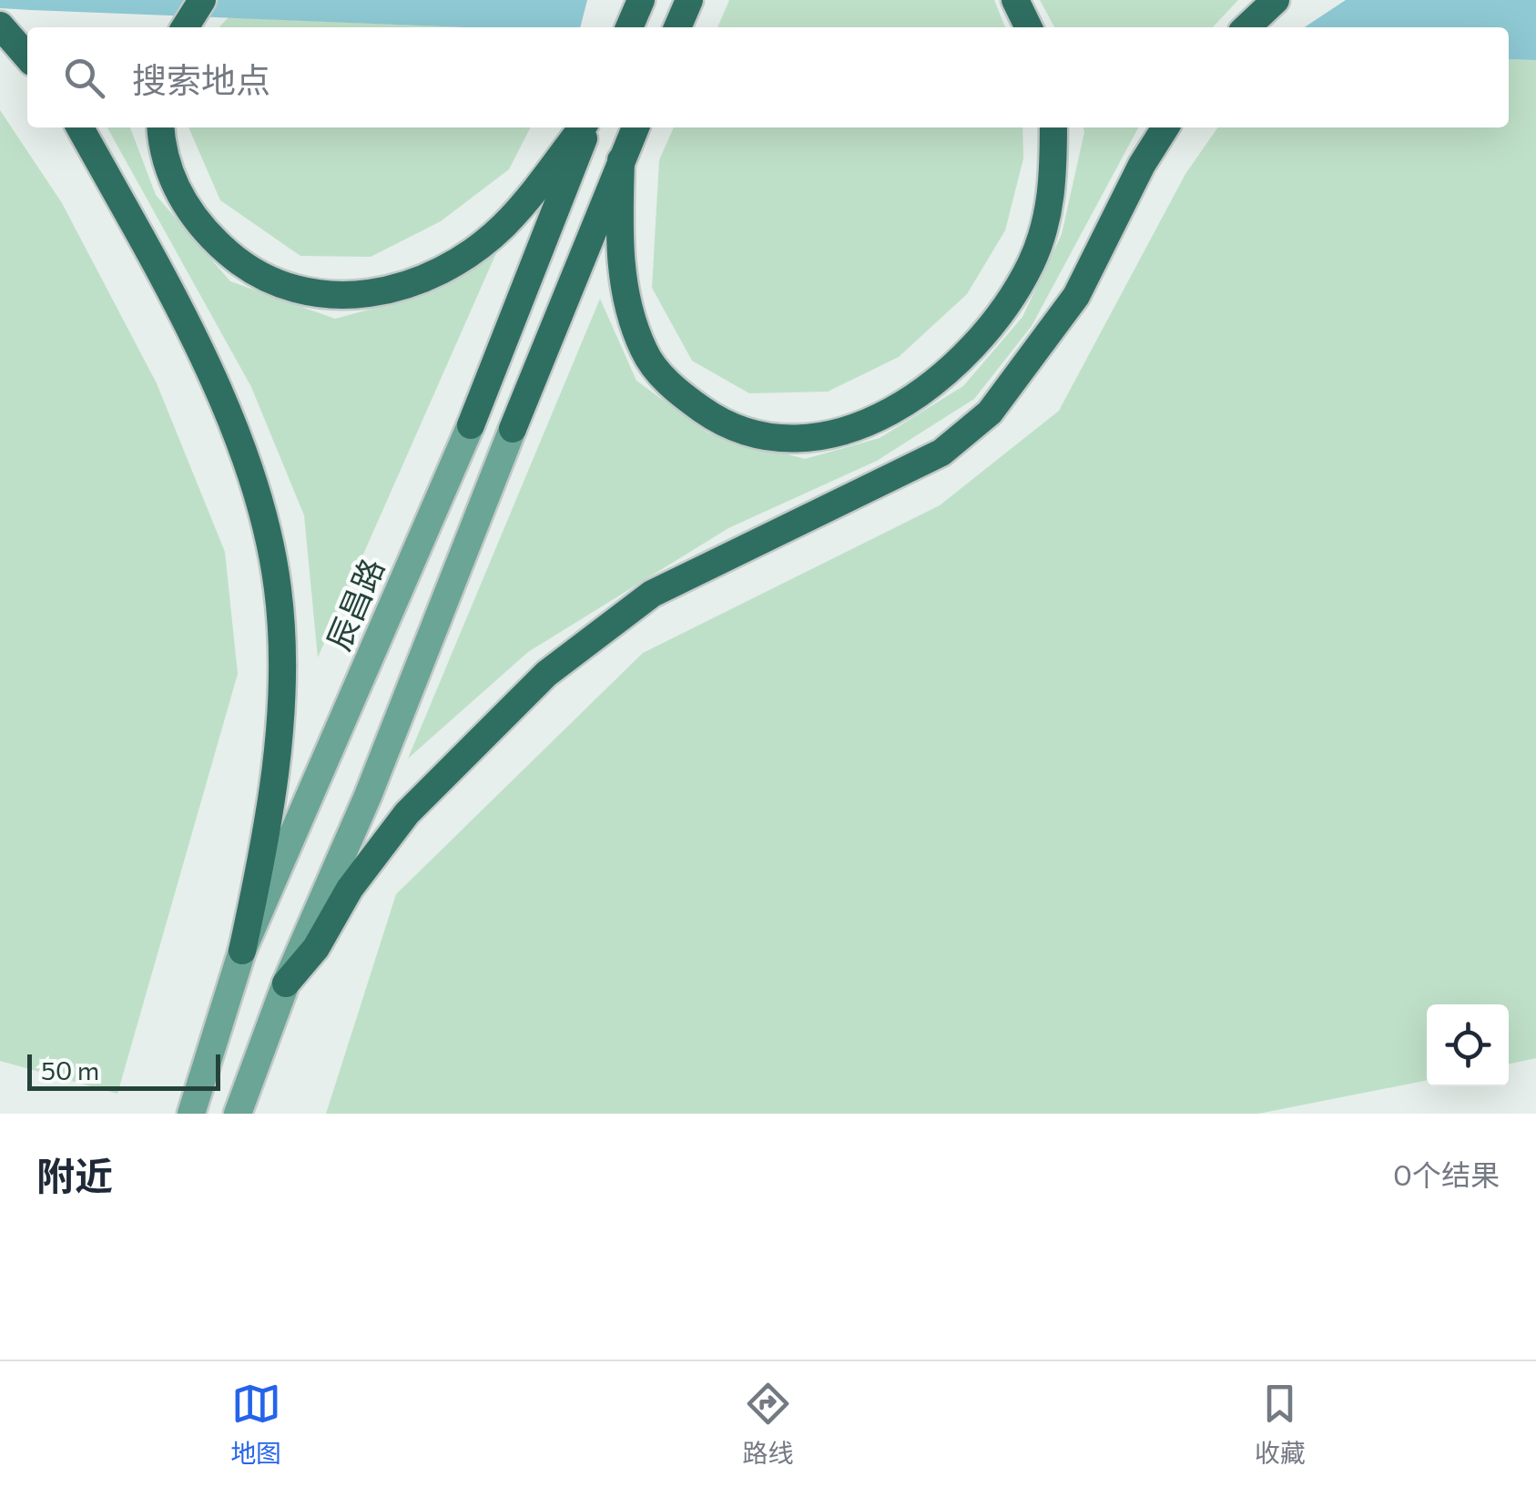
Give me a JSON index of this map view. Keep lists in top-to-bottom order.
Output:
{
  "streets": {
    "highway": ["辰昌路"]
  },
  "scale_bar": "50 m",
  "page": {
    "search": "搜索地点",
    "scale": "50 m",
    "heading": ["附近", "0个结果"],
    "nav": ["地图", "路线", "收藏"]
  }
}
